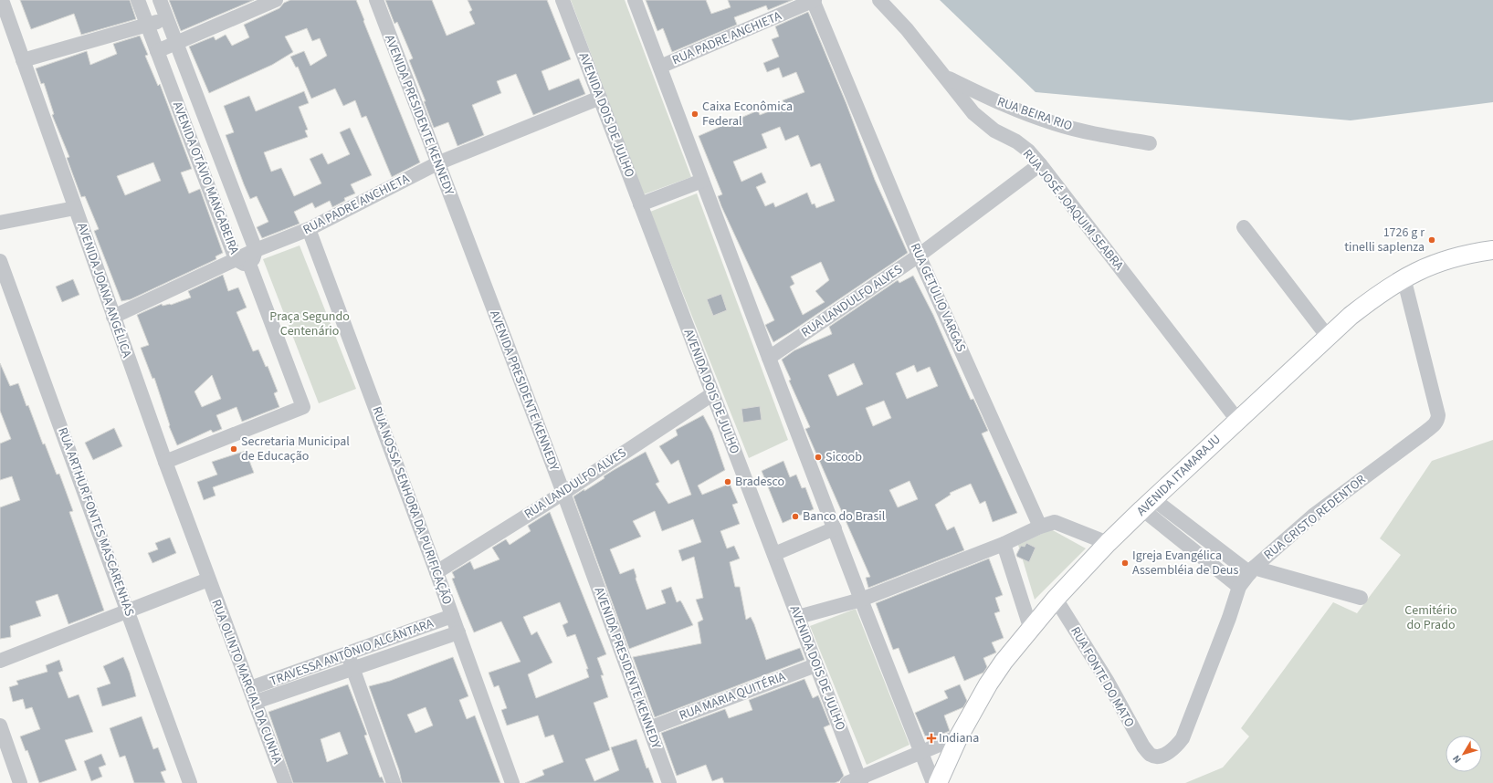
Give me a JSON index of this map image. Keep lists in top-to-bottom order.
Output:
{
  "streets": {
    "main road": ["AVENIDA ITAMARAJU"],
    "street": [
      "RUA PADRE ANCHIETA",
      "RUA BEIRA RIO",
      "AVENIDA PRESIDENTE KENNEDY",
      "AVENIDA DOIS DE JULHO",
      "AVENIDA OTÁVIO MANGABEIRA",
      "RUA JOSÉ JOAQUIM SEABRA",
      "AVENIDA JOANA ANGÉLICA",
      "RUA GETÚLIO VARGAS",
      "RUA LANDULFO ALVES",
      "RUA NOSSA SENHORA DA PURIFICAÇÃO",
      "RUA CRISTO REDENTOR",
      "RUA ARTHUR FONTES MASCARENHAS",
      "TRAVESSA ANTÔNIO ALCÂNTARA",
      "RUA FONTE DO MATO",
      "RUA OLINTO MARCIAL DA CUNHA",
      "RUA MARIA QUITÉRIA"
    ]
  },
  "crossings": [
    ["RUA PADRE ANCHIETA", "AVENIDA PRESIDENTE KENNEDY"],
    ["RUA PADRE ANCHIETA", "AVENIDA DOIS DE JULHO"],
    ["RUA PADRE ANCHIETA", "AVENIDA OTÁVIO MANGABEIRA"],
    ["RUA PADRE ANCHIETA", "AVENIDA JOANA ANGÉLICA"],
    ["RUA PADRE ANCHIETA", "RUA GETÚLIO VARGAS"],
    ["RUA PADRE ANCHIETA", "RUA NOSSA SENHORA DA PURIFICAÇÃO"],
    ["RUA BEIRA RIO", "RUA JOSÉ JOAQUIM SEABRA"],
    ["AVENIDA PRESIDENTE KENNEDY", "RUA LANDULFO ALVES"],
    ["AVENIDA PRESIDENTE KENNEDY", "RUA MARIA QUITÉRIA"],
    ["AVENIDA DOIS DE JULHO", "RUA LANDULFO ALVES"],
    ["AVENIDA DOIS DE JULHO", "RUA MARIA QUITÉRIA"],
    ["RUA JOSÉ JOAQUIM SEABRA", "RUA LANDULFO ALVES"],
    ["RUA JOSÉ JOAQUIM SEABRA", "AVENIDA ITAMARAJU"],
    ["AVENIDA JOANA ANGÉLICA", "RUA OLINTO MARCIAL DA CUNHA"],
    ["RUA GETÚLIO VARGAS", "RUA LANDULFO ALVES"],
    ["RUA LANDULFO ALVES", "RUA NOSSA SENHORA DA PURIFICAÇÃO"],
    ["AVENIDA ITAMARAJU", "RUA CRISTO REDENTOR"],
    ["AVENIDA ITAMARAJU", "RUA FONTE DO MATO"],
    ["RUA NOSSA SENHORA DA PURIFICAÇÃO", "TRAVESSA ANTÔNIO ALCÂNTARA"],
    ["RUA CRISTO REDENTOR", "RUA FONTE DO MATO"],
    ["TRAVESSA ANTÔNIO ALCÂNTARA", "RUA OLINTO MARCIAL DA CUNHA"]
  ],
  "parks": ["Praça Segundo Centenário", "Cemitério do Prado"],
  "places": {
    "other": [
      "Caixa Econômica Federal",
      "1726 g r tinelli saplenza",
      "Secretaria Municipal de Educação",
      "Sicoob",
      "Bradesco",
      "Banco do Brasil",
      "Igreja Evangélica Assembléia de Deus"
    ],
    "health": ["Indiana"]
  },
  "north": "bottom left"
}
